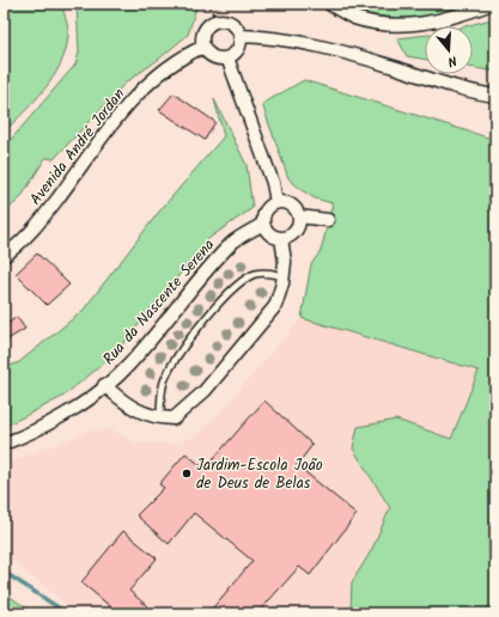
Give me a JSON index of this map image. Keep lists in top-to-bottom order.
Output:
{
  "streets": {
    "street": ["Avenida André Jordan", "Rua da Nascente Serena"]
  },
  "places": ["Jardim-Escola João de Deus de Belas"],
  "north": "bottom"
}
